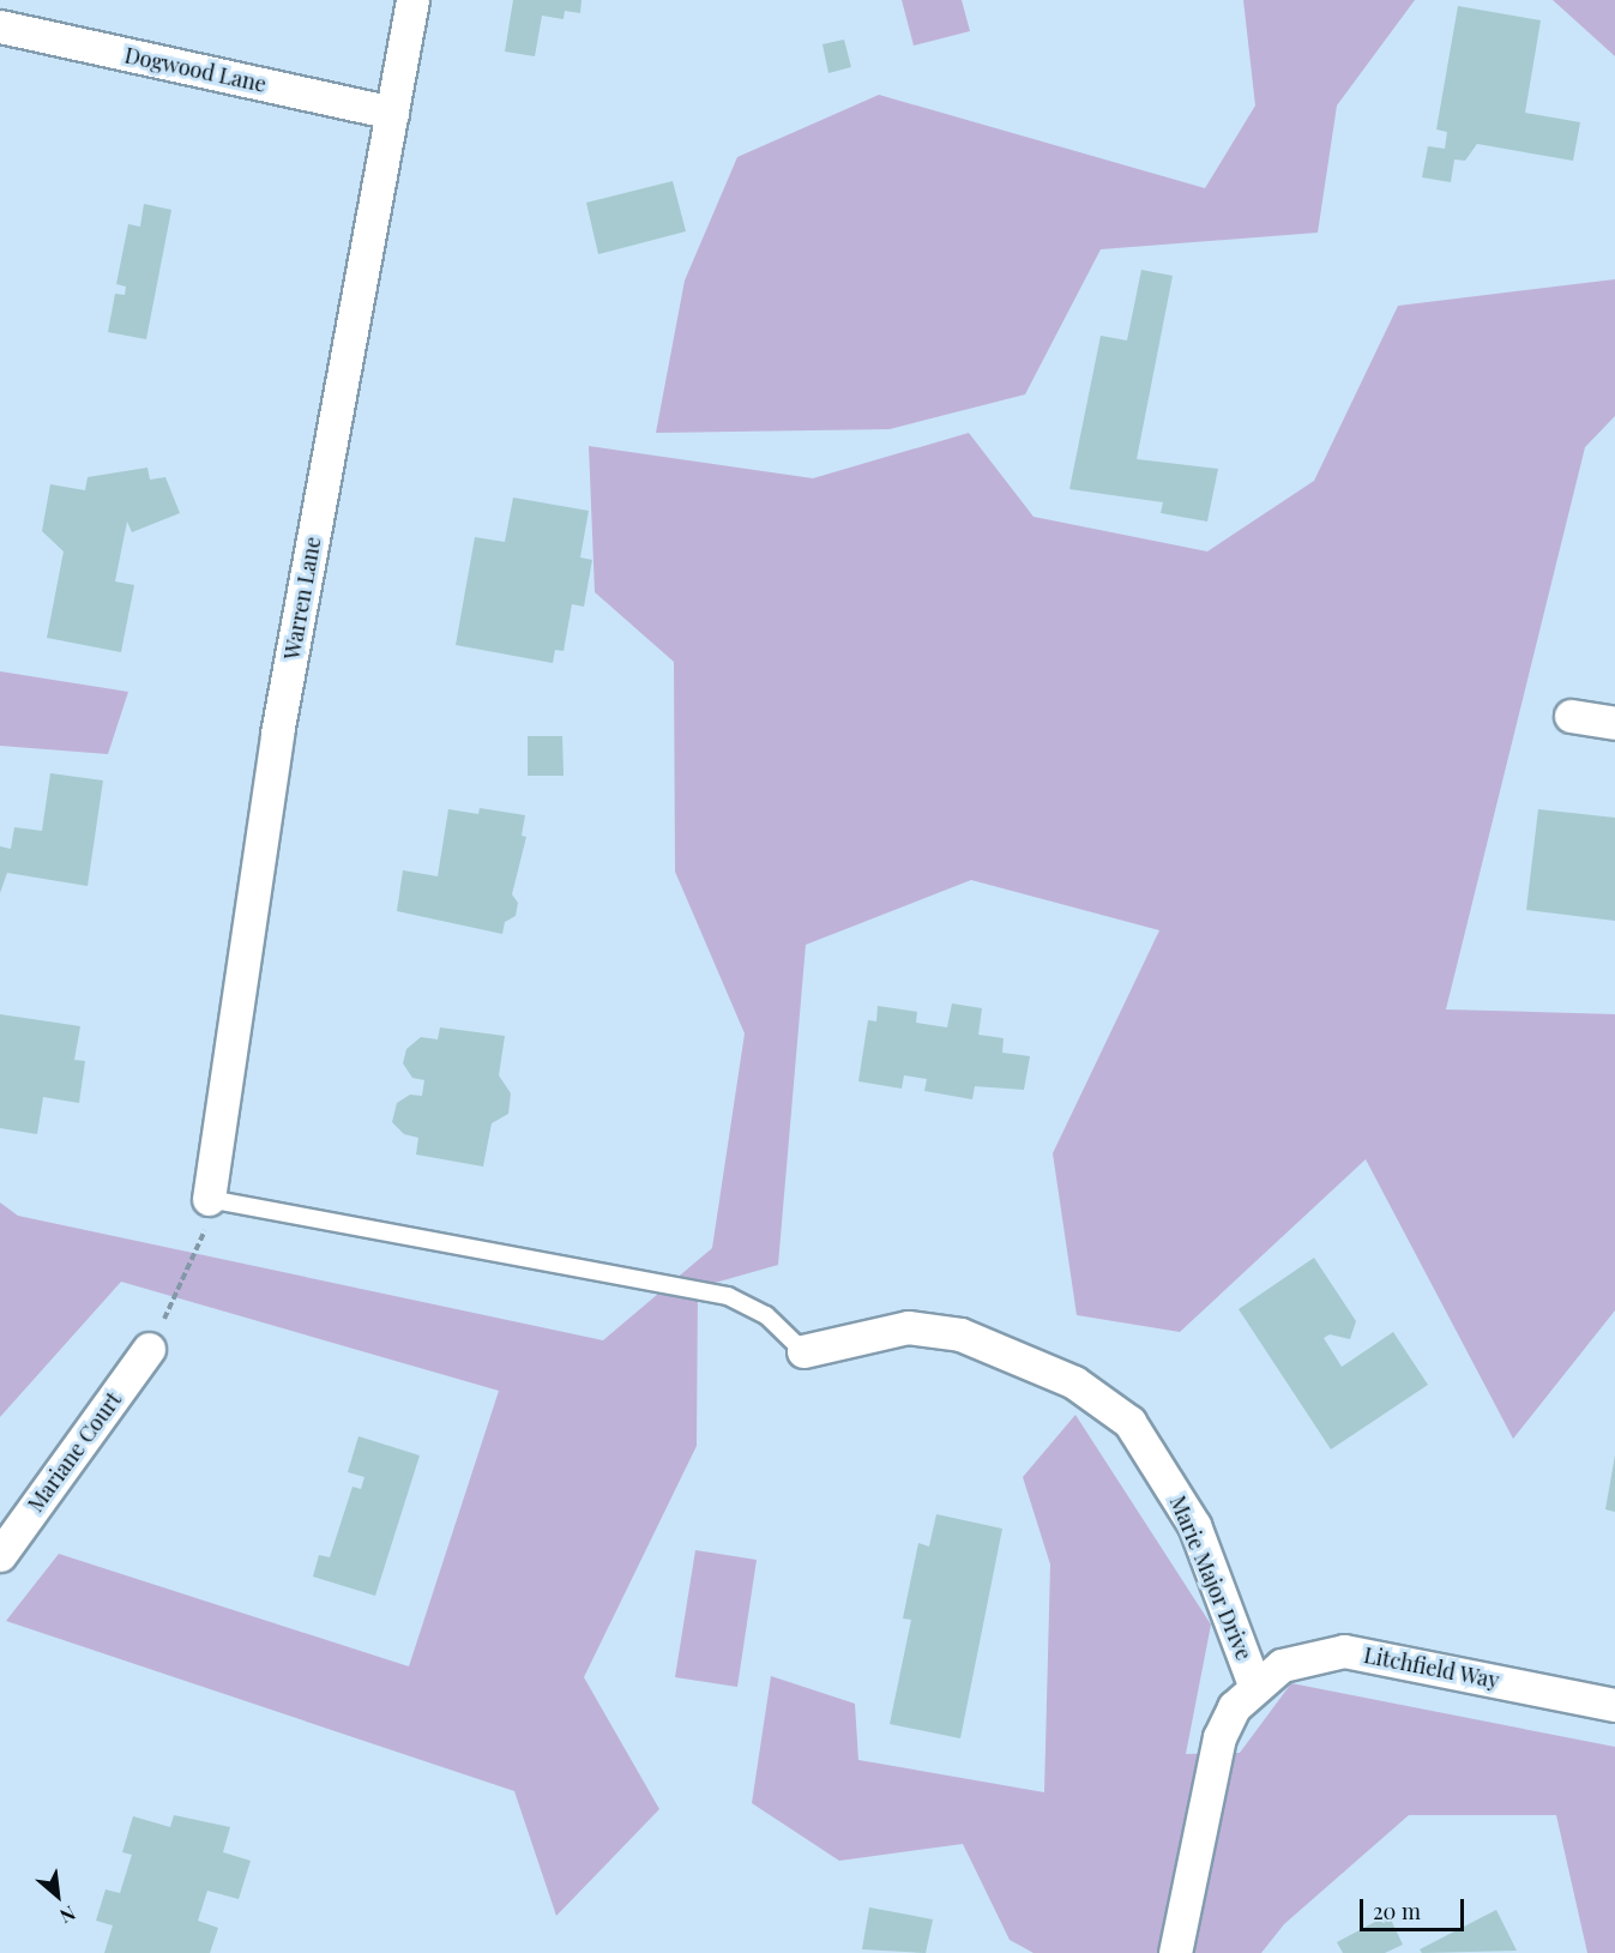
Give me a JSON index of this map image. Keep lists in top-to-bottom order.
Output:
{
  "streets": {
    "street": [
      "Dogwood Lane",
      "Warren Lane",
      "Mariane Court",
      "Marie Major Drive",
      "Litchfield Way"
    ]
  },
  "crossings": [
    ["Dogwood Lane", "Warren Lane"],
    ["Marie Major Drive", "Litchfield Way"]
  ],
  "scale_bar": "20 m",
  "north": "bottom right"
}
